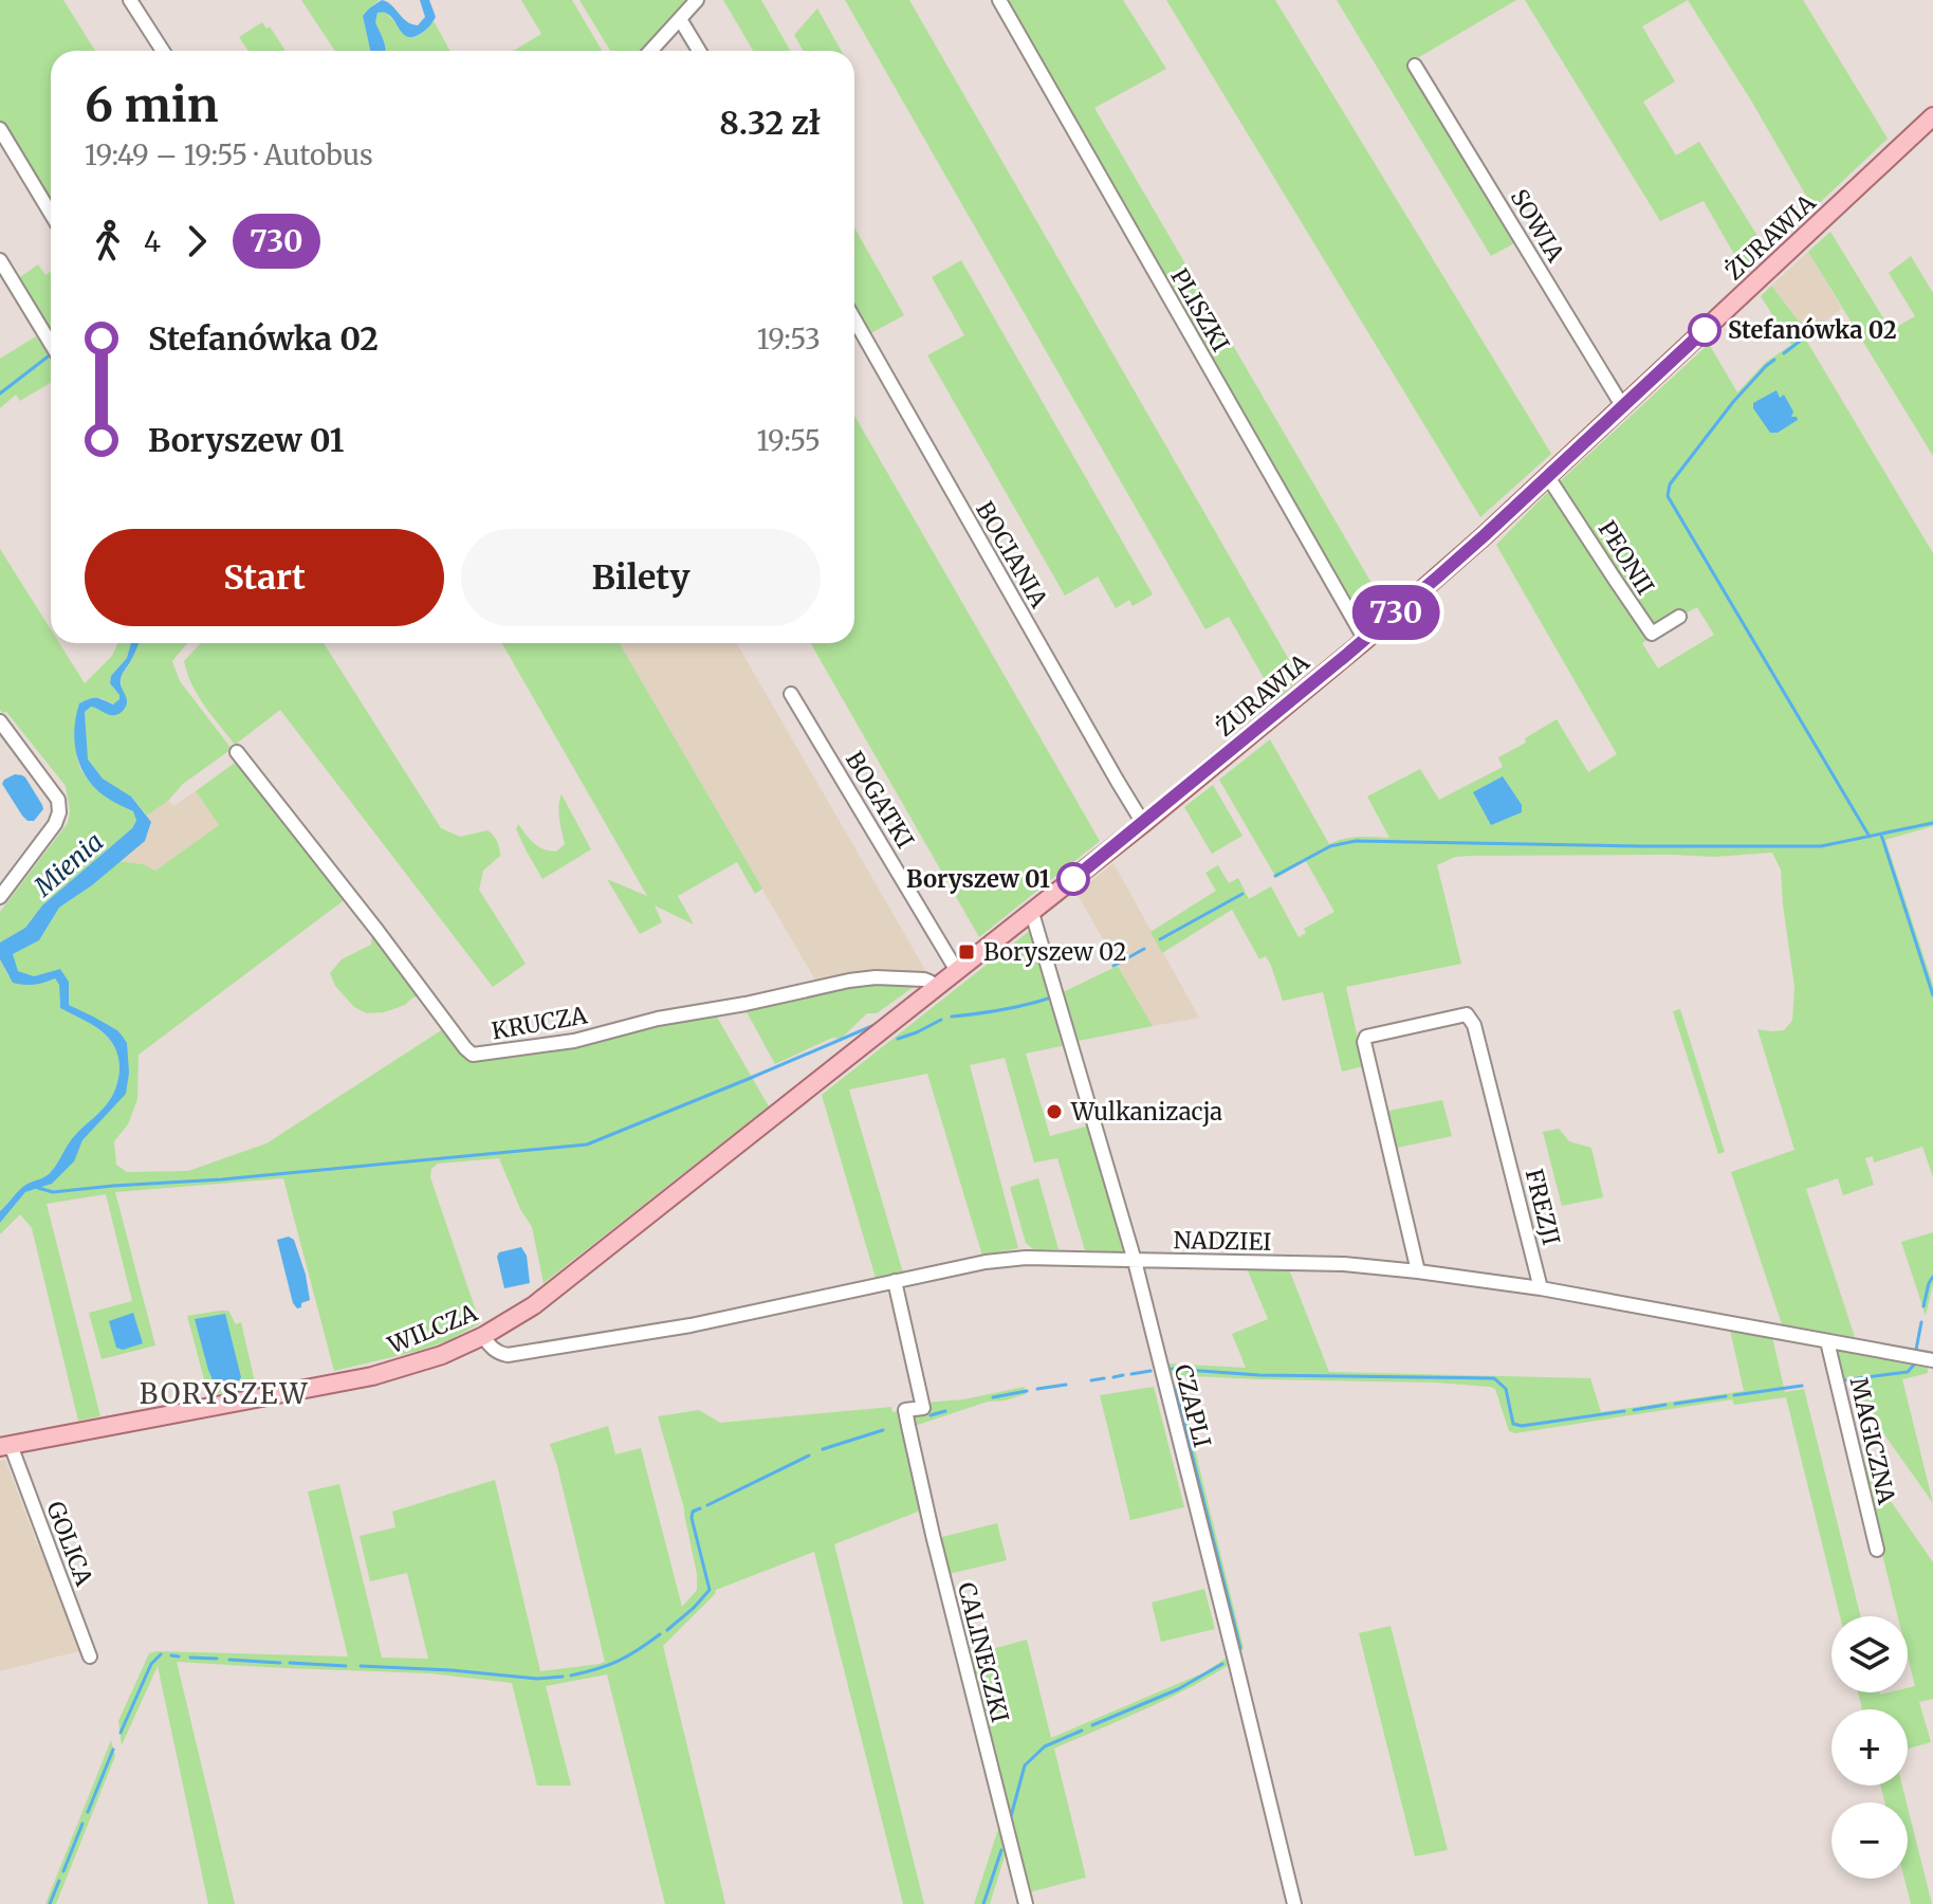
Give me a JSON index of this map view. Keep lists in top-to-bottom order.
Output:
{
  "streets": {
    "main road": ["ŻURAWIA", "WILCZA"],
    "street": [
      "SOWIA",
      "PLISZKI",
      "BOCIANIA",
      "PEONII",
      "BOGATKI",
      "KRUCZA",
      "FREZJI",
      "NADZIEI",
      "CZAPLI",
      "MAGICZNA",
      "GOLICA",
      "CALINECZKI"
    ]
  },
  "crossings": [
    ["SOWIA", "ŻURAWIA"],
    ["ŻURAWIA", "PLISZKI"],
    ["ŻURAWIA", "BOCIANIA"],
    ["ŻURAWIA", "PEONII"],
    ["ŻURAWIA", "BOGATKI"],
    ["ŻURAWIA", "KRUCZA"],
    ["ŻURAWIA", "WILCZA"],
    ["ŻURAWIA", "CZAPLI"],
    ["FREZJI", "NADZIEI"],
    ["NADZIEI", "WILCZA"],
    ["NADZIEI", "CZAPLI"],
    ["NADZIEI", "MAGICZNA"],
    ["NADZIEI", "CALINECZKI"],
    ["WILCZA", "GOLICA"]
  ],
  "districts": ["BORYSZEW"],
  "water": ["Mienia"],
  "places": {
    "other": ["Stefanówka 02", "Boryszew 01", "Wulkanizacja"],
    "transit": ["Boryszew 02"]
  },
  "lines": ["bus line 730"],
  "page": {
    "on_map": "730",
    "heading": ["6 min", "19:49 – 19:55 · Autobus", "8.32 zł"],
    "legs": ["4", "730"],
    "list": [
      {
        "name": "Stefanówka 02",
        "value": "19:53"
      },
      {
        "name": "Boryszew 01",
        "value": "19:55"
      }
    ],
    "buttons": ["Start", "Bilety"],
    "map_buttons": ["+", "−"]
  }
}
